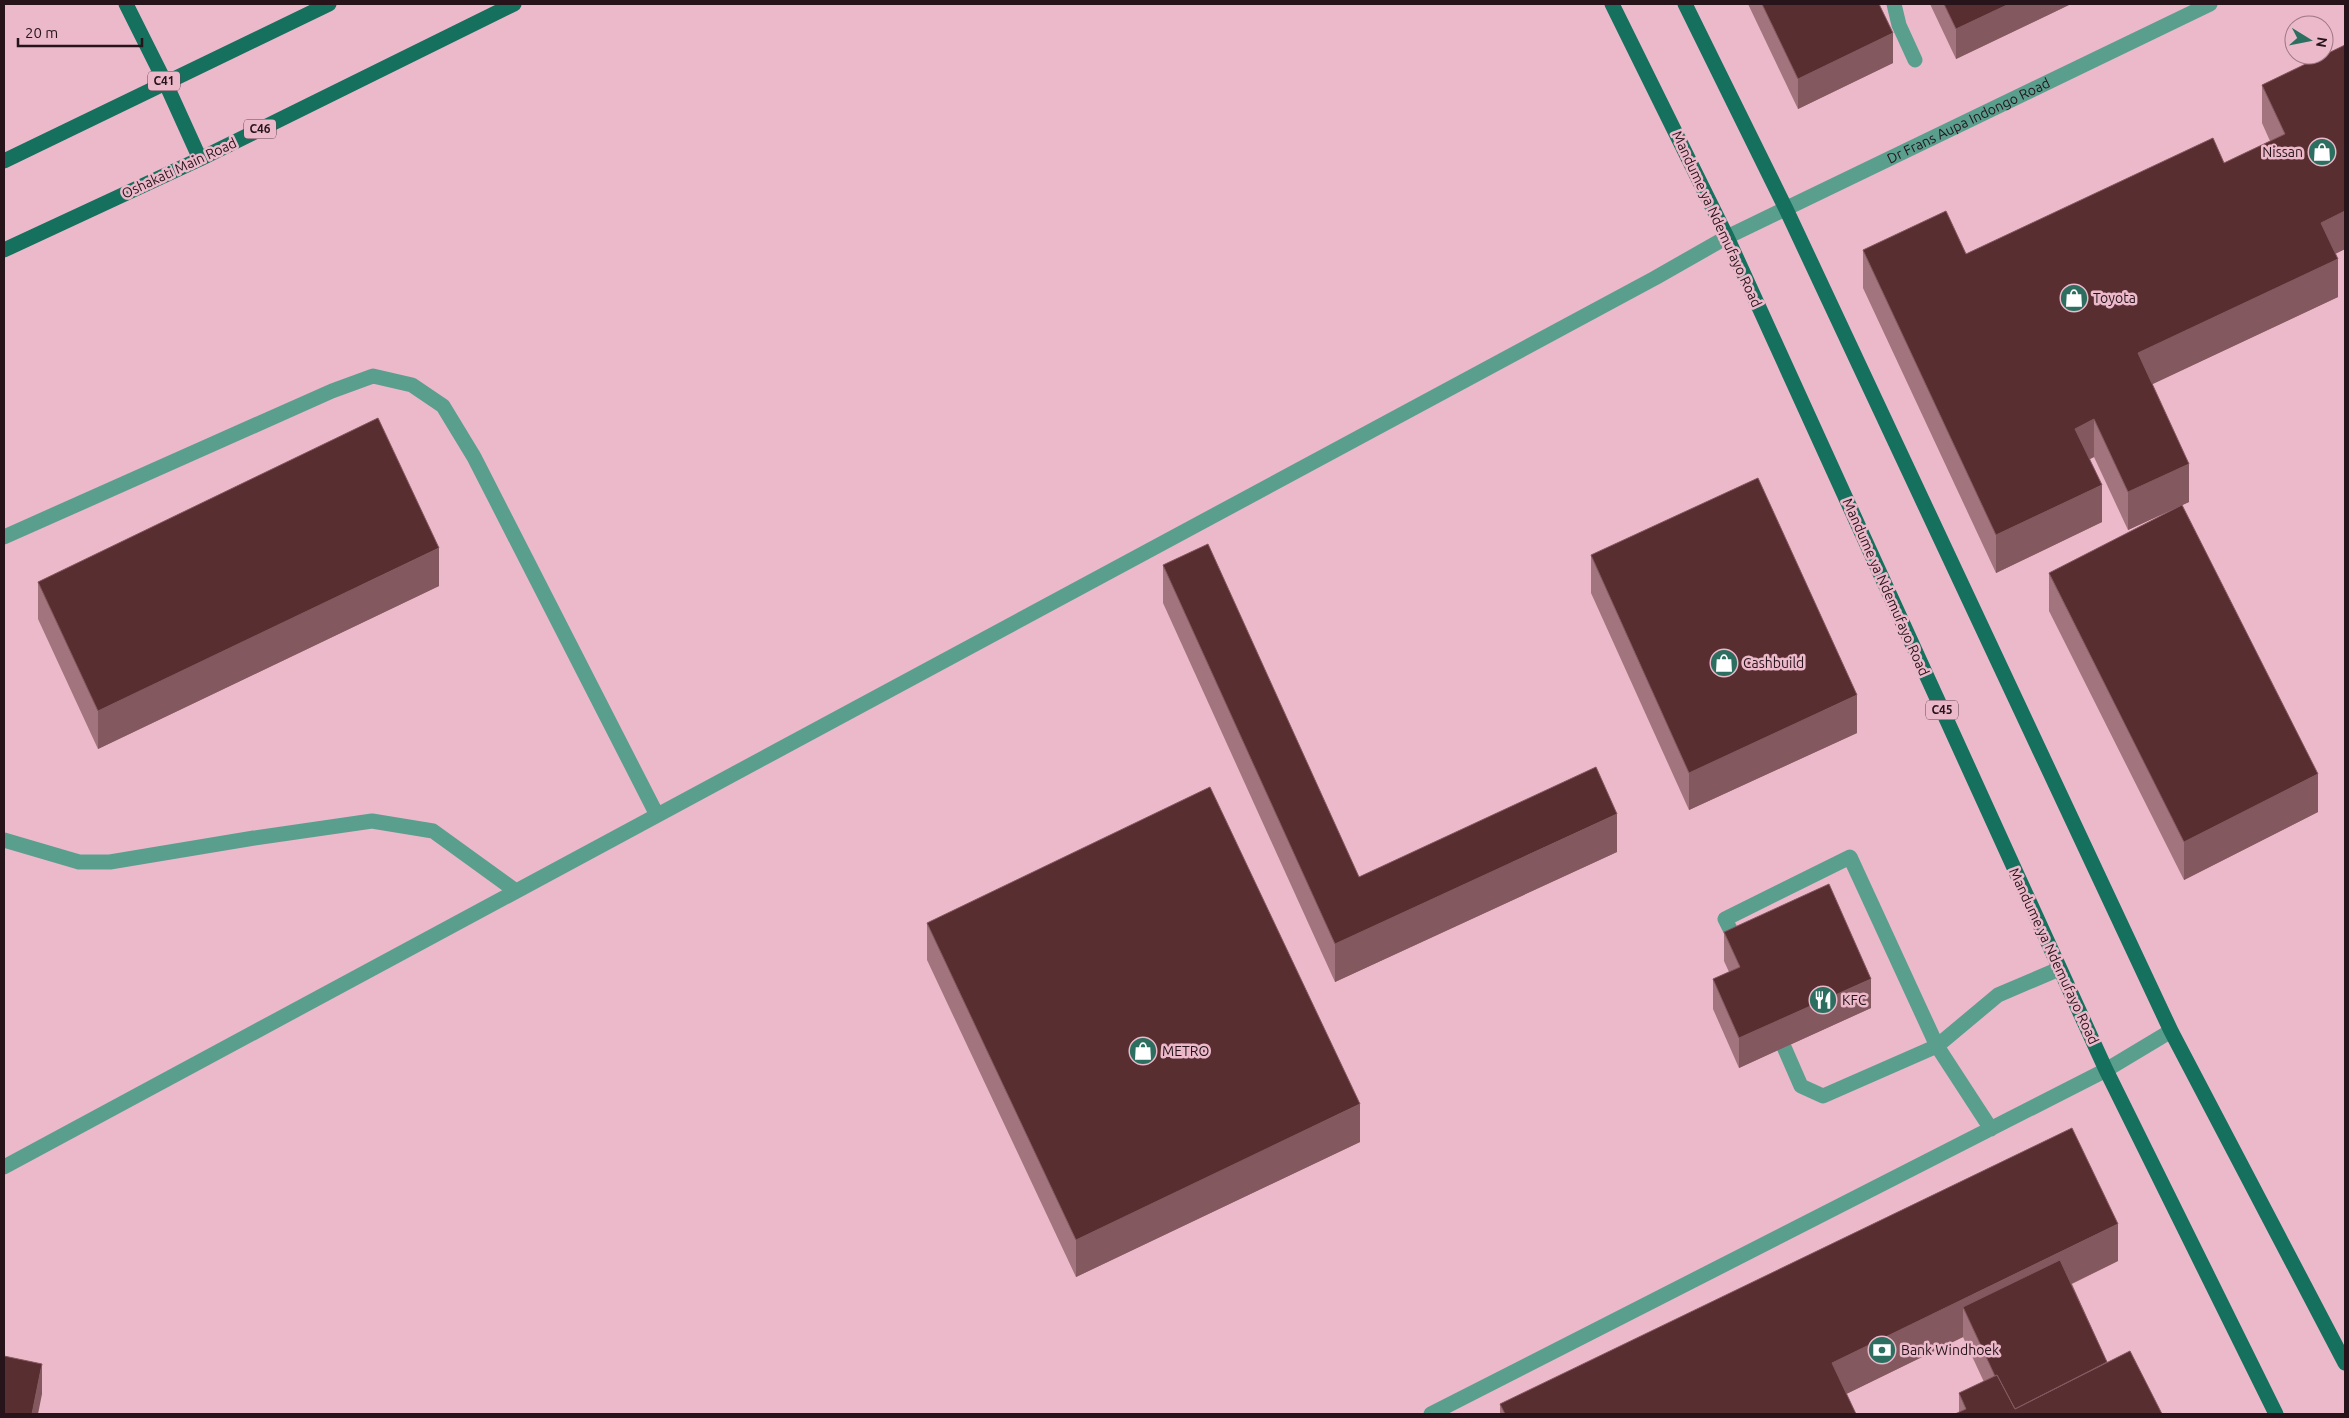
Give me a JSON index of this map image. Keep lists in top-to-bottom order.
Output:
{
  "streets": {
    "main road": [
      "C41",
      "C46",
      "Oshakati Main Road",
      "Mandume ya Ndemufayo Road",
      "C45"
    ],
    "street": ["Dr Frans Aupa Indongo Road"]
  },
  "crossings": [
    ["C41", "Oshakati Main Road"],
    ["Dr Frans Aupa Indongo Road", "Mandume ya Ndemufayo Road"]
  ],
  "places": {
    "shop": [
      "Nissan",
      "Toyota",
      "Cashbuild",
      "METRO"
    ],
    "restaurant": ["KFC"],
    "bank": ["Bank Windhoek"]
  },
  "scale_bar": "20 m",
  "north": "right"
}
